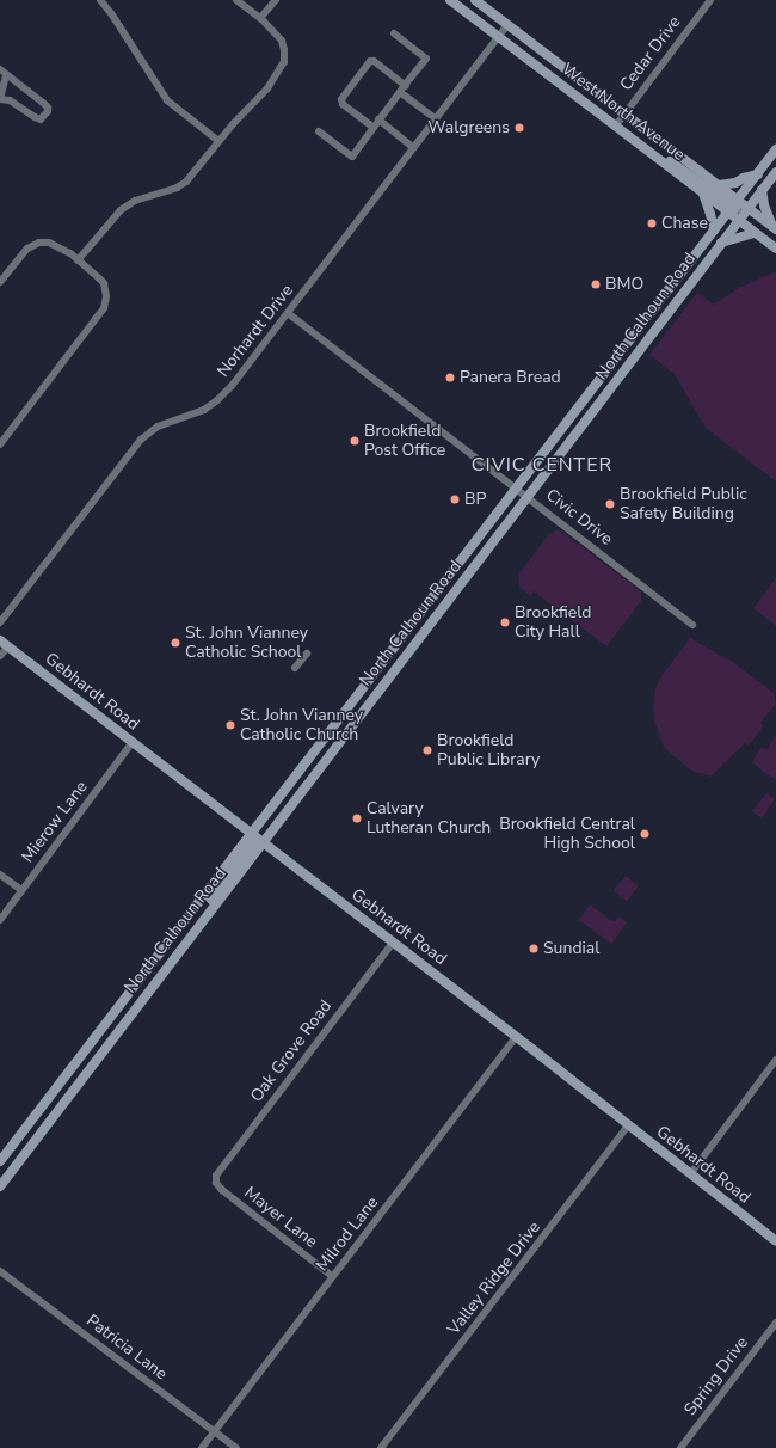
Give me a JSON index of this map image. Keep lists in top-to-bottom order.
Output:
{
  "streets": {
    "main road": ["West North Avenue", "North Calhoun Road", "Gebhardt Road"],
    "street": [
      "Cedar Drive",
      "Norhardt Drive",
      "Civic Drive",
      "Mierow Lane",
      "Oak Grove Road",
      "Mayer Lane",
      "Milrod Lane",
      "Valley Ridge Drive",
      "Patricia Lane",
      "Spring Drive"
    ]
  },
  "crossings": [
    ["Cedar Drive", "West North Avenue"],
    ["West North Avenue", "North Calhoun Road"],
    ["West North Avenue", "Norhardt Drive"],
    ["North Calhoun Road", "Civic Drive"],
    ["North Calhoun Road", "Gebhardt Road"],
    ["Norhardt Drive", "Civic Drive"],
    ["Gebhardt Road", "Mierow Lane"],
    ["Gebhardt Road", "Oak Grove Road"],
    ["Gebhardt Road", "Milrod Lane"],
    ["Gebhardt Road", "Valley Ridge Drive"],
    ["Oak Grove Road", "Mayer Lane"],
    ["Mayer Lane", "Milrod Lane"],
    ["Milrod Lane", "Patricia Lane"]
  ],
  "districts": ["CIVIC CENTER"],
  "places": [
    "Walgreens",
    "Chase",
    "BMO",
    "Panera Bread",
    "Brookfield Post Office",
    "BP",
    "Brookfield Public Safety Building",
    "Brookfield City Hall",
    "St. John Vianney Catholic School",
    "St. John Vianney Catholic Church",
    "Brookfield Public Library",
    "Calvary Lutheran Church",
    "Brookfield Central High School",
    "Sundial"
  ]
}
